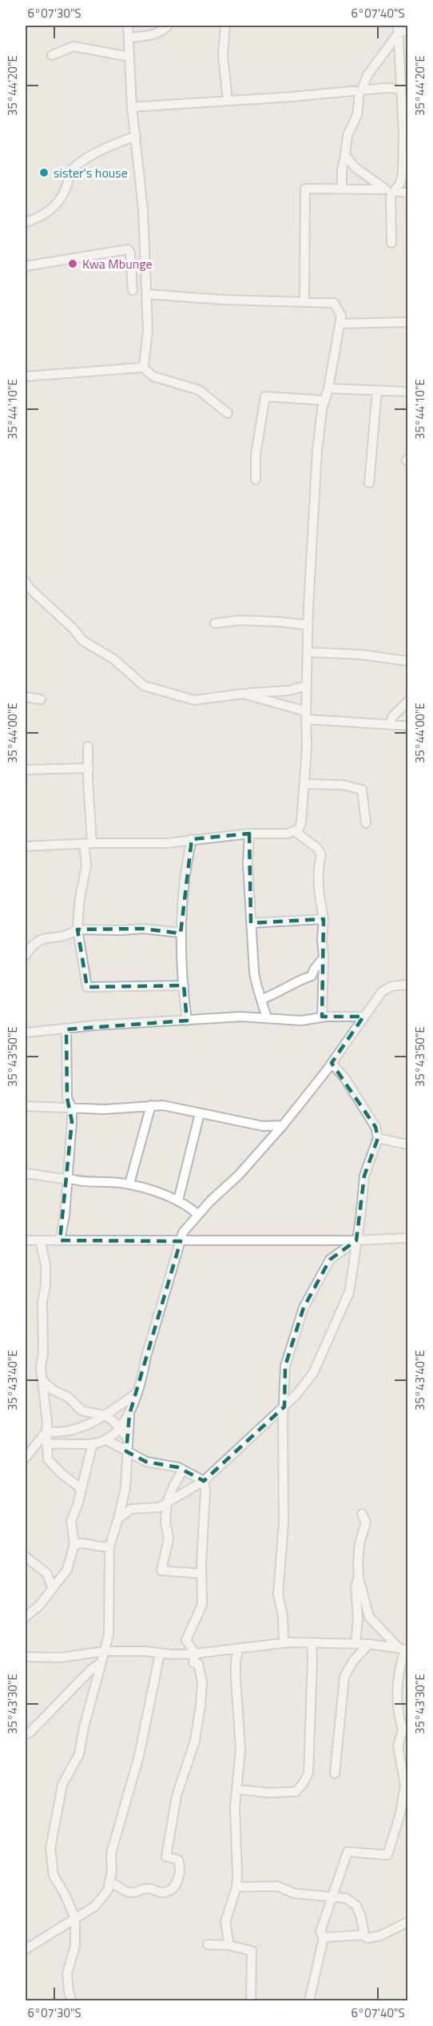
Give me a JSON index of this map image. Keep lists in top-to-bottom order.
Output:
{
  "places": ["sister's house", "Kwa Mbunge"],
  "coordinates": [
    "6°07'30\"S",
    "6°07'40\"S",
    "35°44'20\"E",
    "35°44'10\"E",
    "35°44'00\"E",
    "35°43'50\"E",
    "35°43'40\"E",
    "35°43'30\"E"
  ]
}
